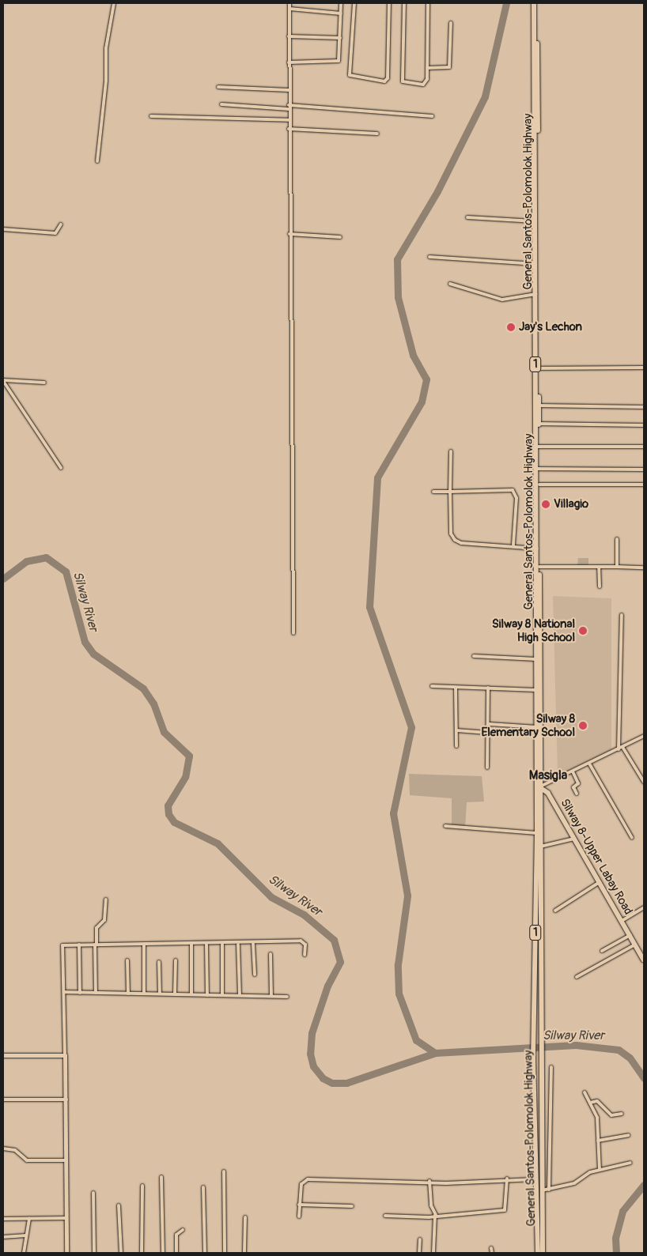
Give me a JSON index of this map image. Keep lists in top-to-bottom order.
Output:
{
  "streets": {
    "highway": ["General Santos-Polomolok Highway", "1"],
    "main road": ["Silway 8-Upper Labay Road"]
  },
  "crossings": [
    ["General Santos-Polomolok Highway", "1"],
    ["General Santos-Polomolok Highway", "Silway 8-Upper Labay Road"],
    ["1", "Silway 8-Upper Labay Road"]
  ],
  "districts": ["Masigla"],
  "water": ["Silway River"],
  "places": [
    "Jay's Lechon",
    "Villagio",
    "Silway 8 National High School",
    "Silway 8 Elementary School"
  ]
}
